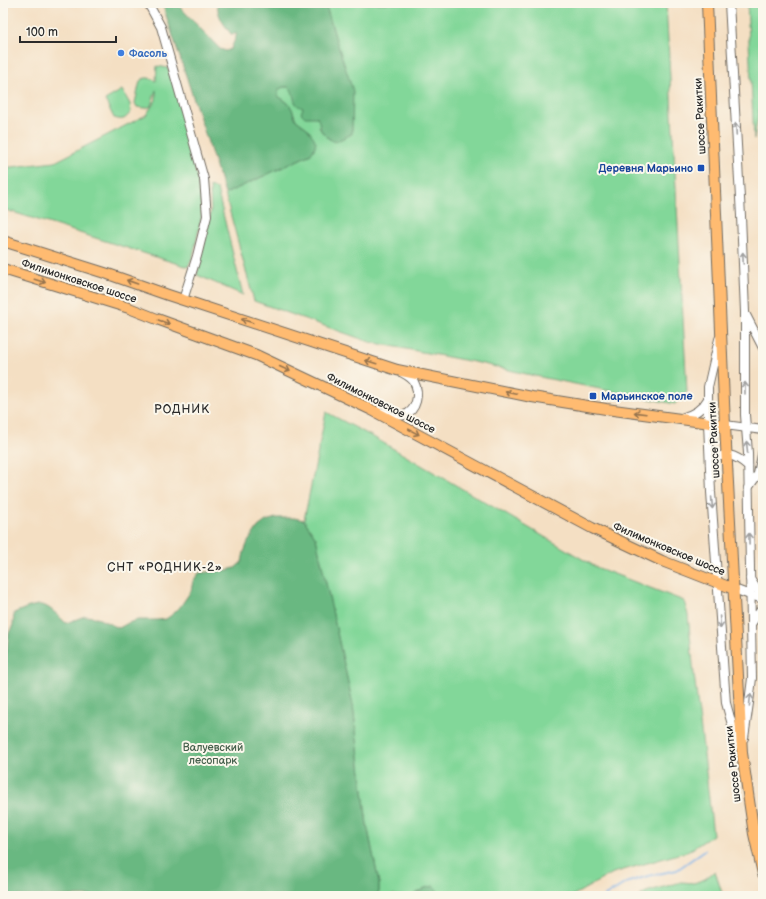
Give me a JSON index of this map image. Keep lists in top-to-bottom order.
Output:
{
  "streets": {
    "main road": ["шоссе Ракитки", "Филимонковское шоссе"]
  },
  "crossings": [
    ["шоссе Ракитки", "Филимонковское шоссе"]
  ],
  "districts": ["РОДНИК", "СНТ «РОДНИК-2»"],
  "parks": ["Валуевский лесопарк"],
  "places": {
    "other": ["Фасоль"],
    "transit": ["Деревня Марьино", "Марьинское поле"]
  },
  "scale_bar": "100 m"
}
